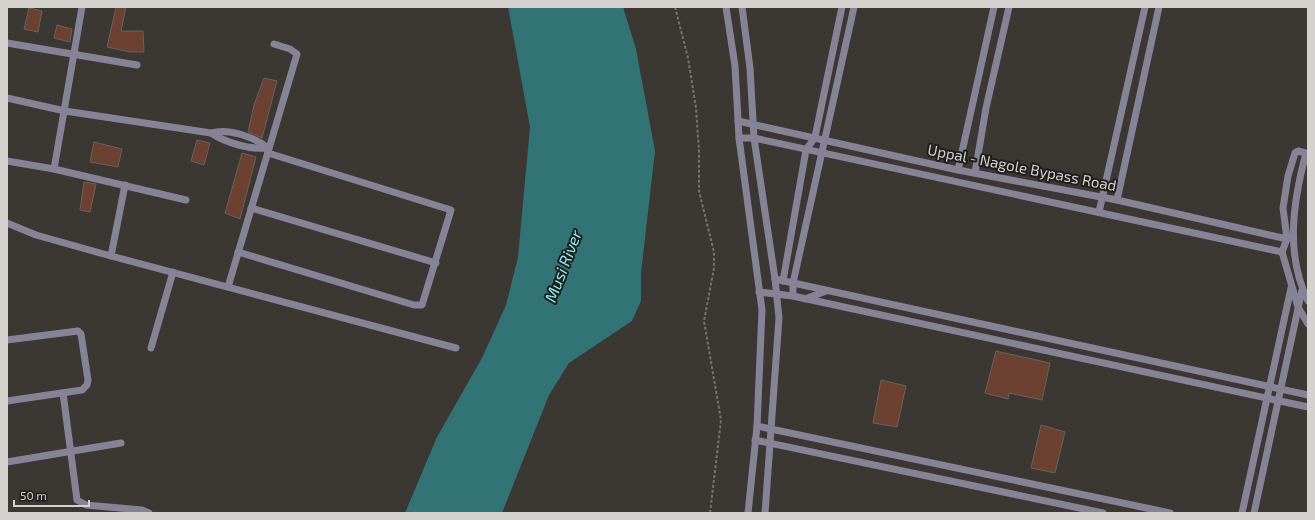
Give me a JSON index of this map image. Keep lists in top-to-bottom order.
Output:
{
  "streets": {
    "street": ["Uppal - Nagole Bypass Road"]
  },
  "water": ["Musi River"],
  "scale_bar": "50 m"
}
